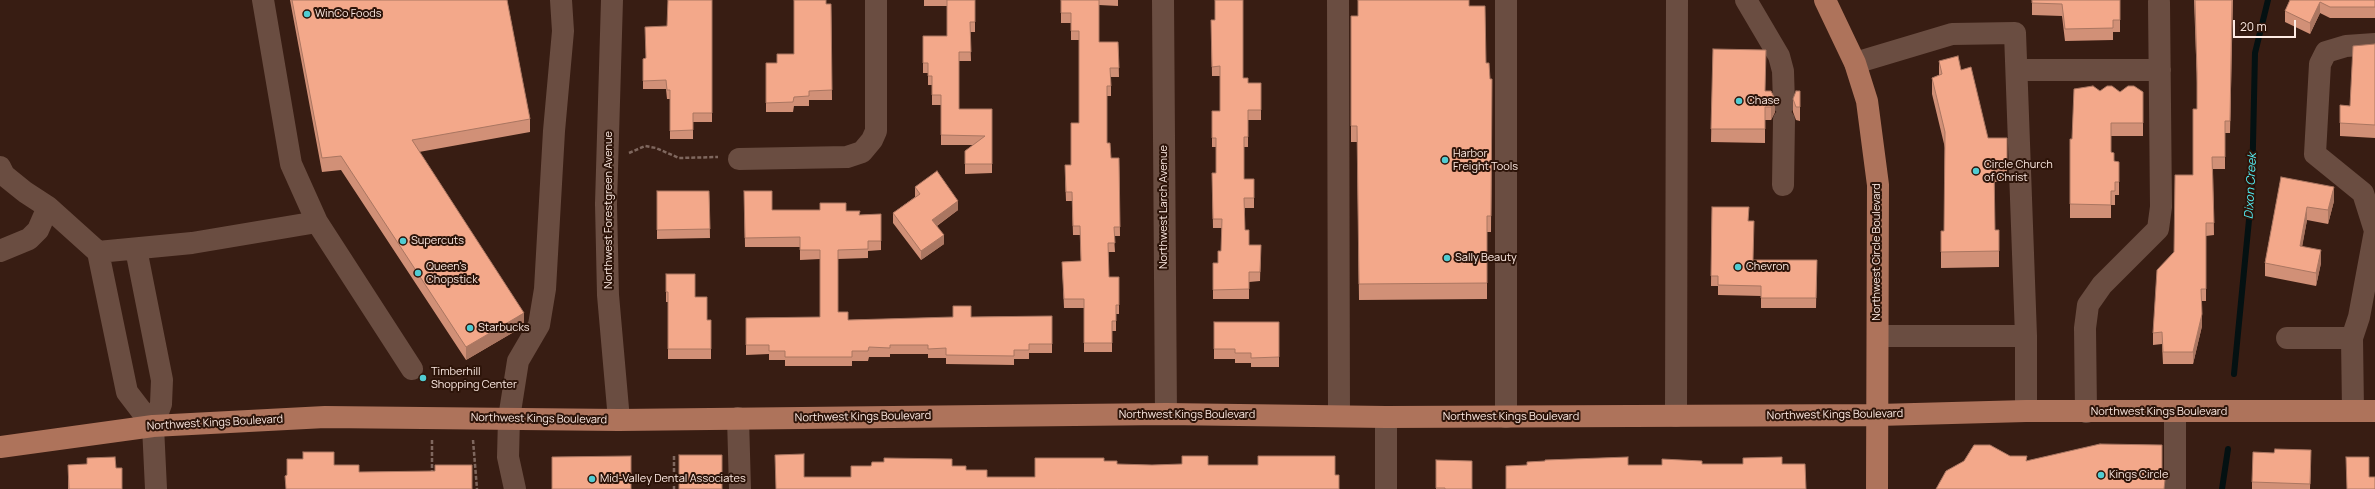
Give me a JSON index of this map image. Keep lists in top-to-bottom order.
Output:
{
  "streets": {
    "main road": ["Northwest Circle Boulevard", "Northwest Kings Boulevard"],
    "street": ["Northwest Larch Avenue", "Northwest Forestgreen Avenue"]
  },
  "crossings": [
    ["Northwest Larch Avenue", "Northwest Kings Boulevard"],
    ["Northwest Forestgreen Avenue", "Northwest Kings Boulevard"],
    ["Northwest Circle Boulevard", "Northwest Kings Boulevard"]
  ],
  "water": ["Dixon Creek"],
  "places": [
    "WinCo Foods",
    "Chase",
    "Harbor Freight Tools",
    "Circle Church of Christ",
    "Supercuts",
    "Sally Beauty",
    "Chevron",
    "Queen's Chopstick",
    "Starbucks",
    "Timberhill Shopping Center",
    "Kings Circle",
    "Mid-Valley Dental Associates"
  ],
  "scale_bar": "20 m"
}
